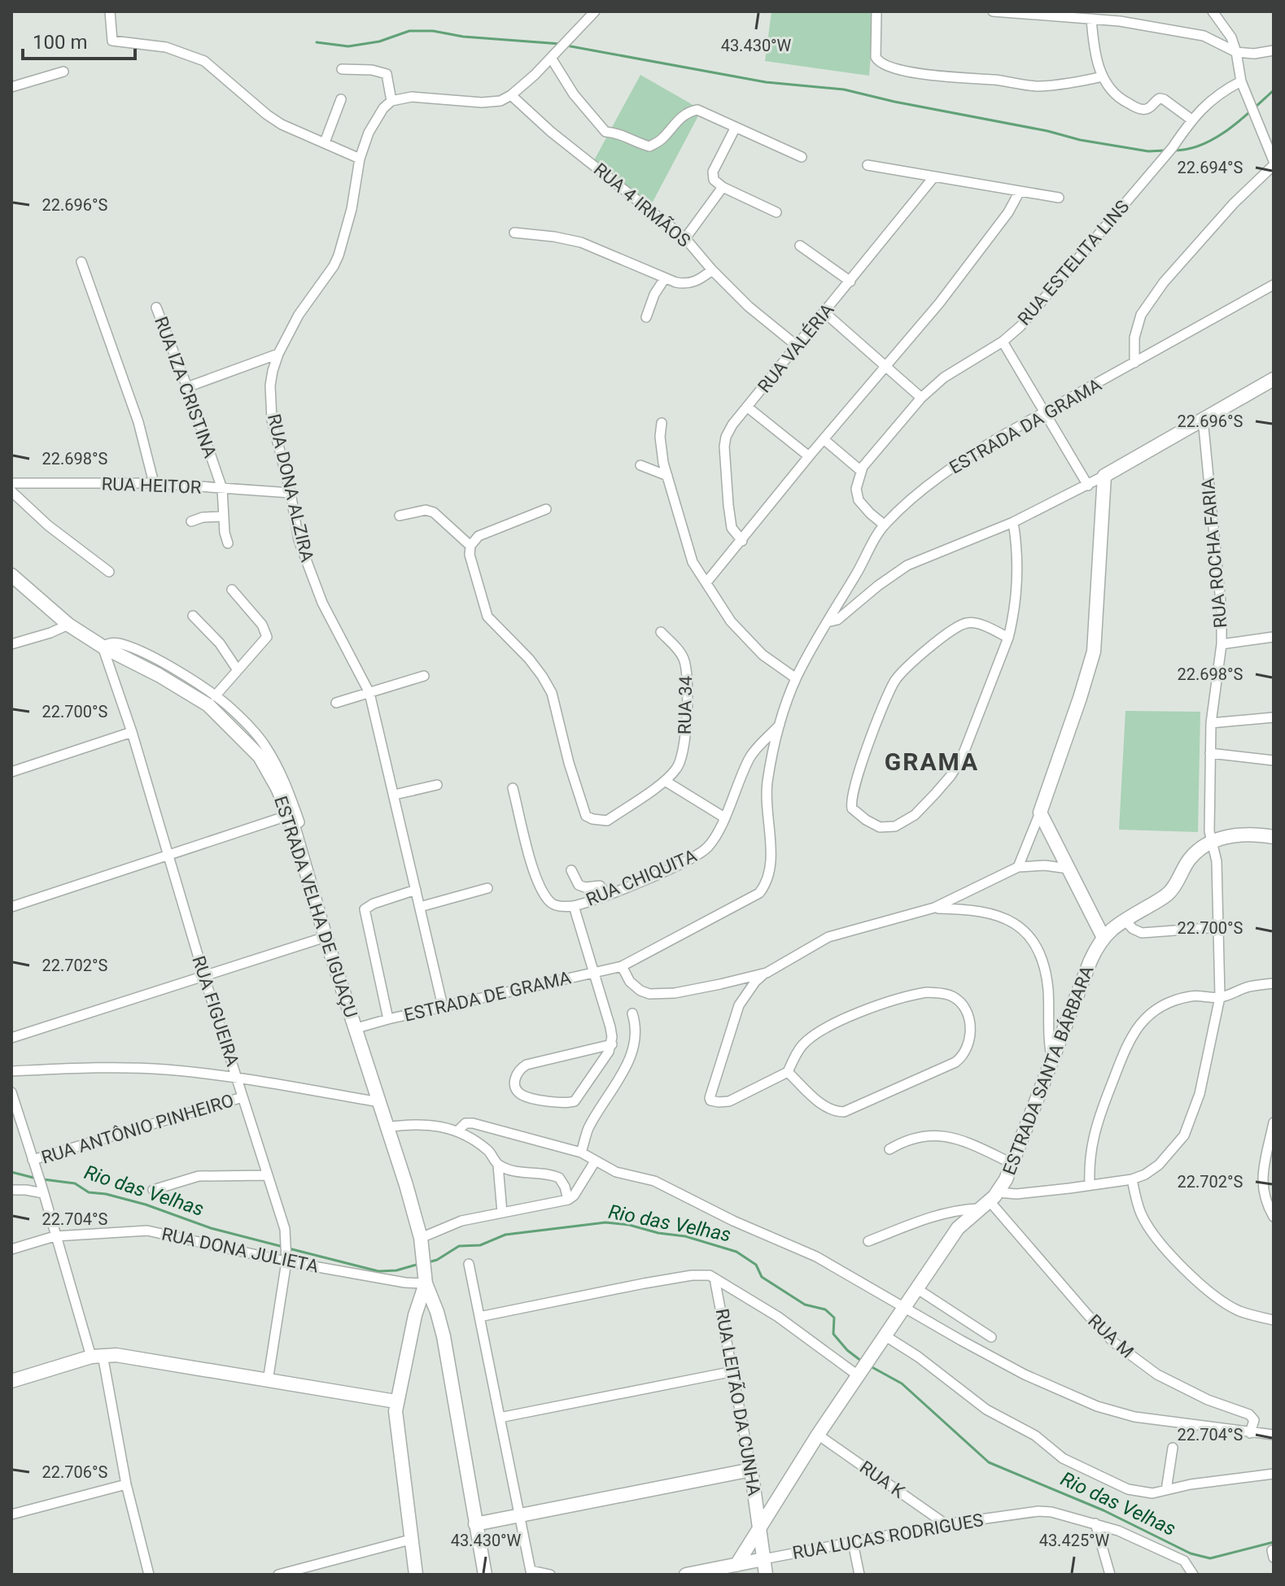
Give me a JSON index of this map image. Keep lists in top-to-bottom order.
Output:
{
  "streets": {
    "street": [
      "RUA 4 IRMÃOS",
      "RUA ESTELITA LINS",
      "RUA VALÉRIA",
      "RUA IZA CRISTINA",
      "ESTRADA DA GRAMA",
      "RUA HEITOR",
      "RUA DONA ALZIRA",
      "RUA ROCHA FARIA",
      "RUA 34",
      "RUA CHIQUITA",
      "ESTRADA VELHA DE IGUAÇU",
      "ESTRADA DE GRAMA",
      "RUA FIGUEIRA",
      "ESTRADA SANTA BÁRBARA",
      "RUA ANTÔNIO PINHEIRO",
      "RUA DONA JULIETA",
      "RUA M",
      "RUA LEITÃO DA CUNHA",
      "RUA K",
      "RUA LUCAS RODRIGUES"
    ]
  },
  "crossings": [
    ["RUA 4 IRMÃOS", "RUA VALÉRIA"],
    ["RUA IZA CRISTINA", "RUA HEITOR"],
    ["ESTRADA DA GRAMA", "RUA CHIQUITA"],
    ["ESTRADA DA GRAMA", "ESTRADA DE GRAMA"],
    ["RUA HEITOR", "RUA DONA ALZIRA"],
    ["RUA DONA ALZIRA", "ESTRADA DE GRAMA"],
    ["RUA CHIQUITA", "ESTRADA DE GRAMA"],
    ["ESTRADA VELHA DE IGUAÇU", "ESTRADA DE GRAMA"],
    ["ESTRADA VELHA DE IGUAÇU", "RUA FIGUEIRA"],
    ["ESTRADA VELHA DE IGUAÇU", "RUA DONA JULIETA"],
    ["RUA FIGUEIRA", "RUA ANTÔNIO PINHEIRO"],
    ["RUA FIGUEIRA", "RUA DONA JULIETA"],
    ["ESTRADA SANTA BÁRBARA", "RUA M"],
    ["ESTRADA SANTA BÁRBARA", "RUA LEITÃO DA CUNHA"],
    ["ESTRADA SANTA BÁRBARA", "RUA K"],
    ["ESTRADA SANTA BÁRBARA", "RUA LUCAS RODRIGUES"],
    ["RUA LEITÃO DA CUNHA", "RUA LUCAS RODRIGUES"],
    ["RUA K", "RUA LUCAS RODRIGUES"]
  ],
  "districts": ["GRAMA"],
  "water": ["Rio das Velhas"],
  "scale_bar": "100 m",
  "coordinates": [
    "43.430°W",
    "22.694°S",
    "22.696°S",
    "22.698°S",
    "22.700°S",
    "22.702°S",
    "22.704°S",
    "22.706°S",
    "43.425°W"
  ]
}
